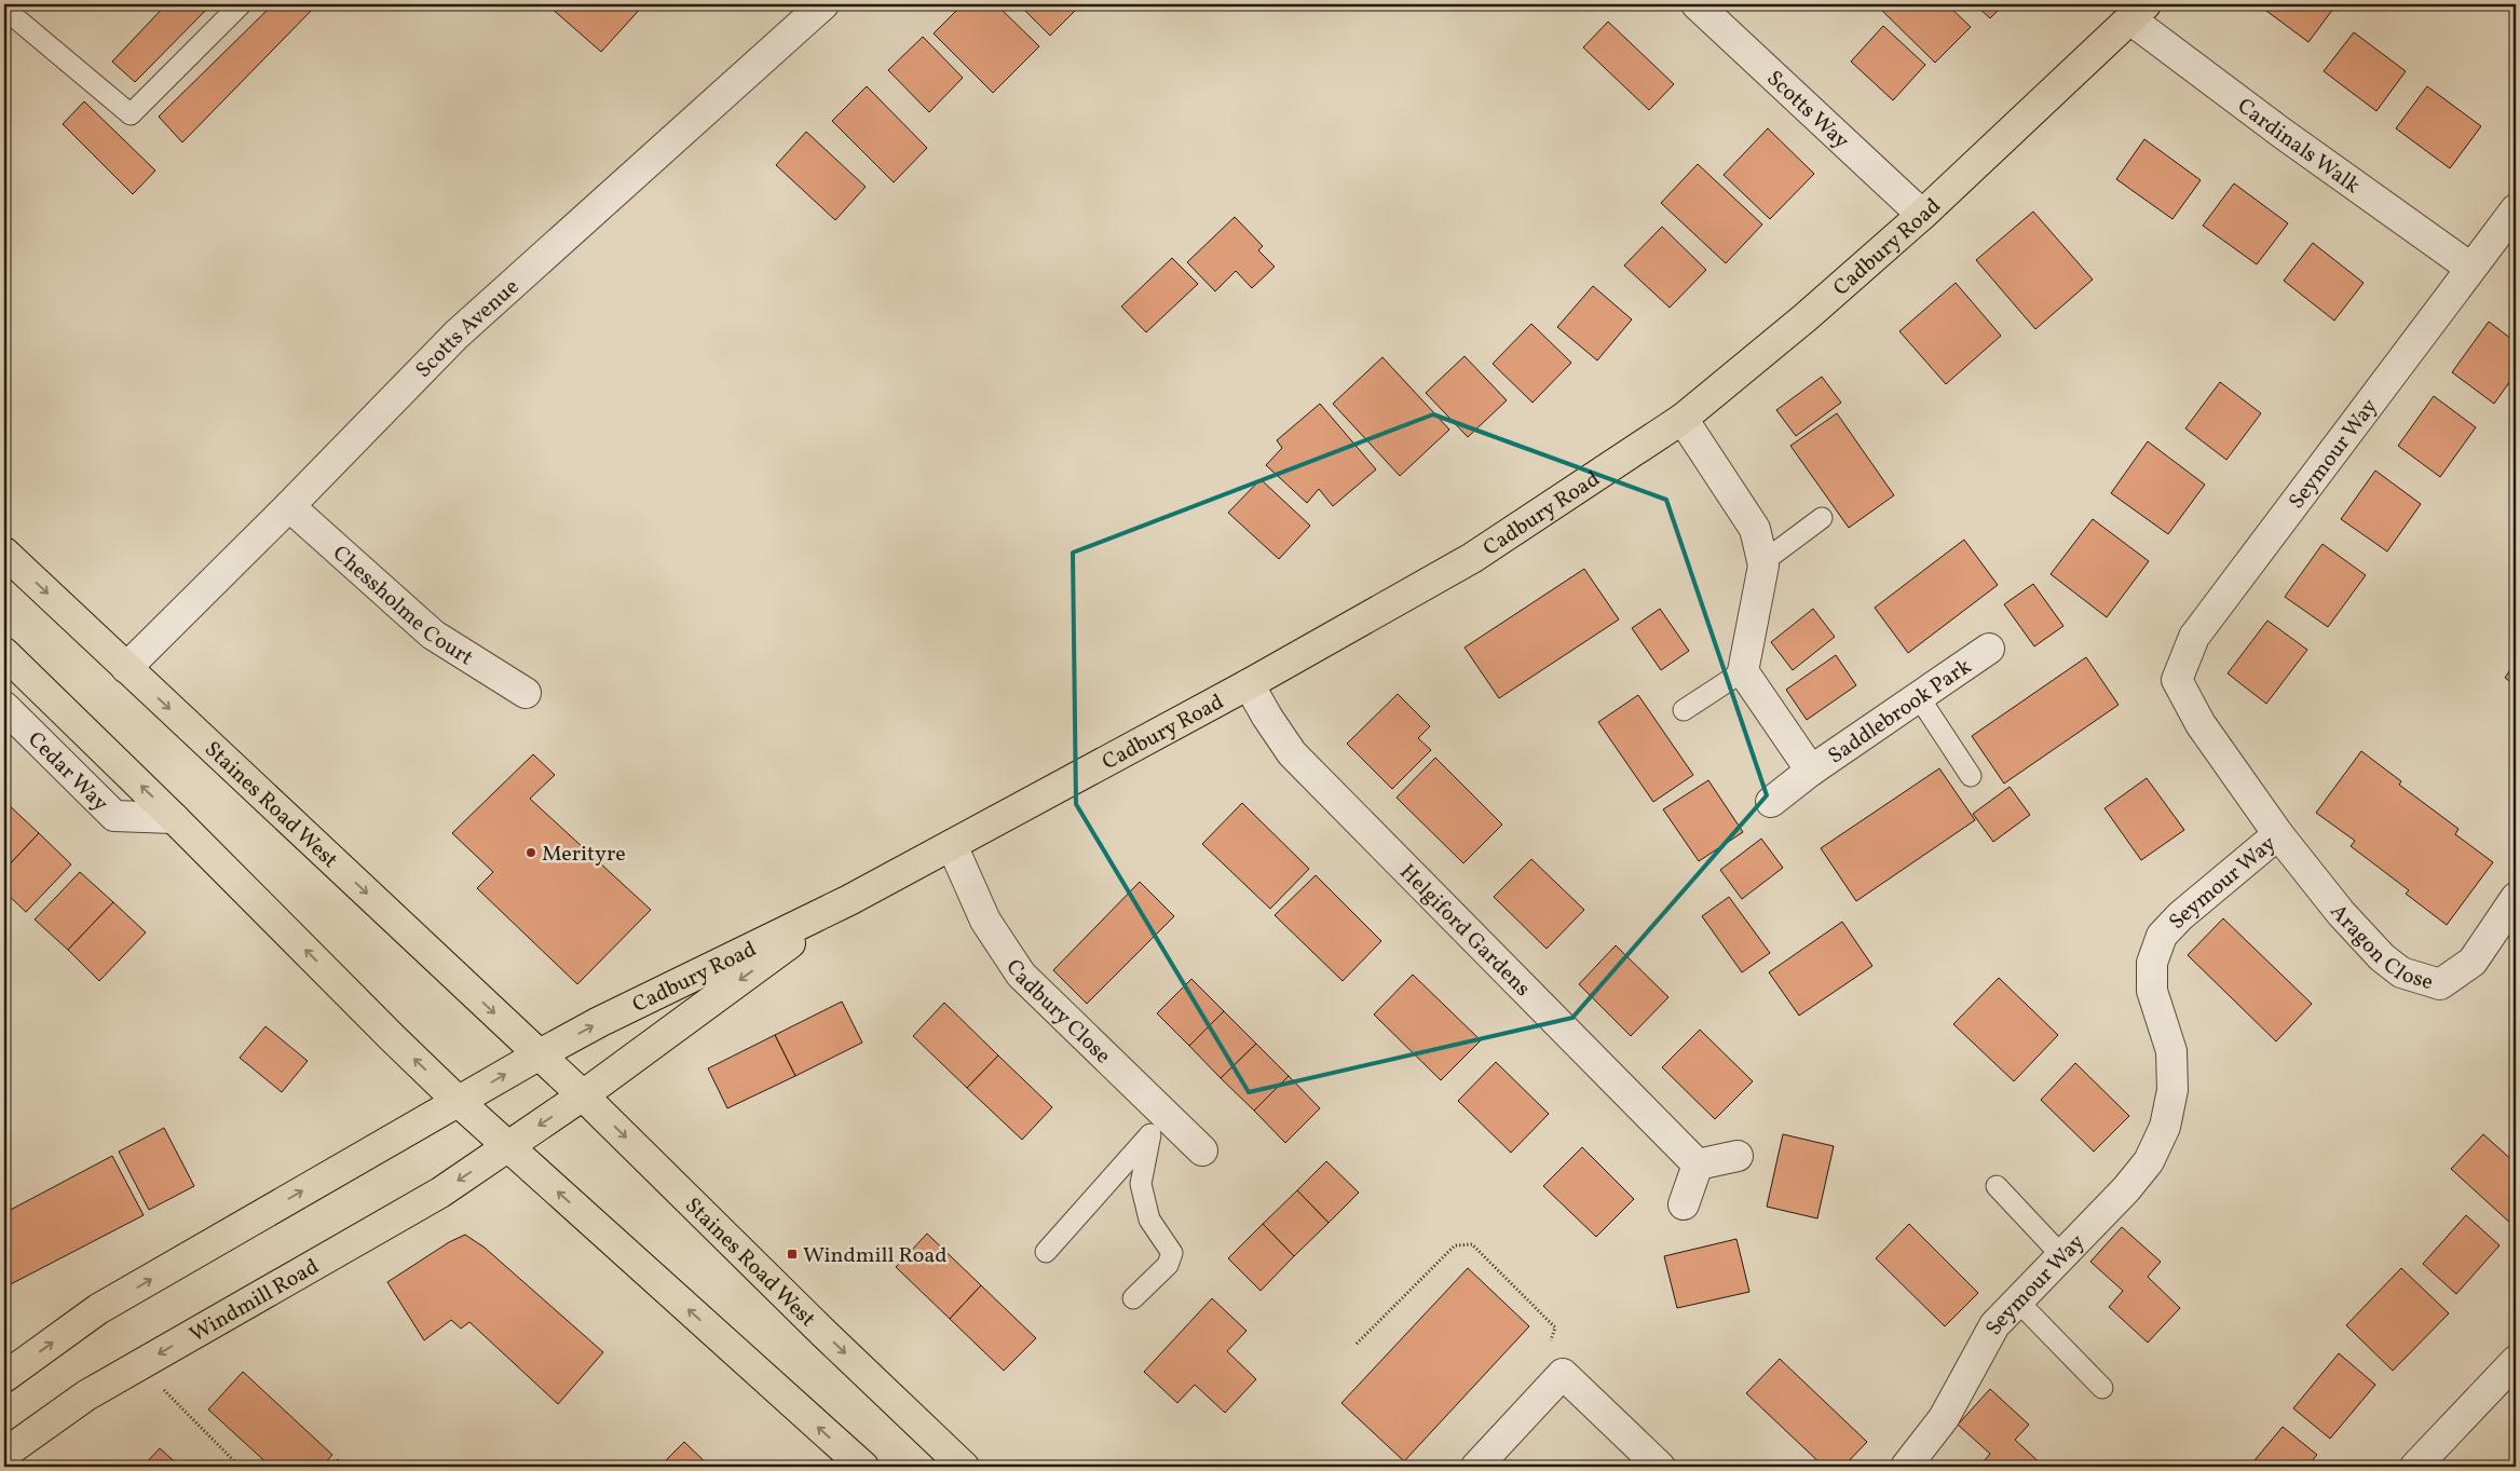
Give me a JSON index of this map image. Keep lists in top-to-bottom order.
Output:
{
  "streets": {
    "main road": ["Cadbury Road", "Staines Road West", "Windmill Road"],
    "street": [
      "Scotts Way",
      "Cardinals Walk",
      "Scotts Avenue",
      "Seymour Way",
      "Chessholme Court",
      "Saddlebrook Park",
      "Cedar Way",
      "Helgiford Gardens",
      "Aragon Close",
      "Cadbury Close"
    ]
  },
  "crossings": [
    ["Scotts Way", "Cadbury Road"],
    ["Cardinals Walk", "Cadbury Road"],
    ["Cardinals Walk", "Seymour Way"],
    ["Cadbury Road", "Staines Road West"],
    ["Cadbury Road", "Helgiford Gardens"],
    ["Cadbury Road", "Cadbury Close"],
    ["Cadbury Road", "Windmill Road"],
    ["Scotts Avenue", "Chessholme Court"],
    ["Scotts Avenue", "Staines Road West"],
    ["Seymour Way", "Aragon Close"]
  ],
  "places": {
    "other": ["Merityre"],
    "transit": ["Windmill Road"]
  }
}
